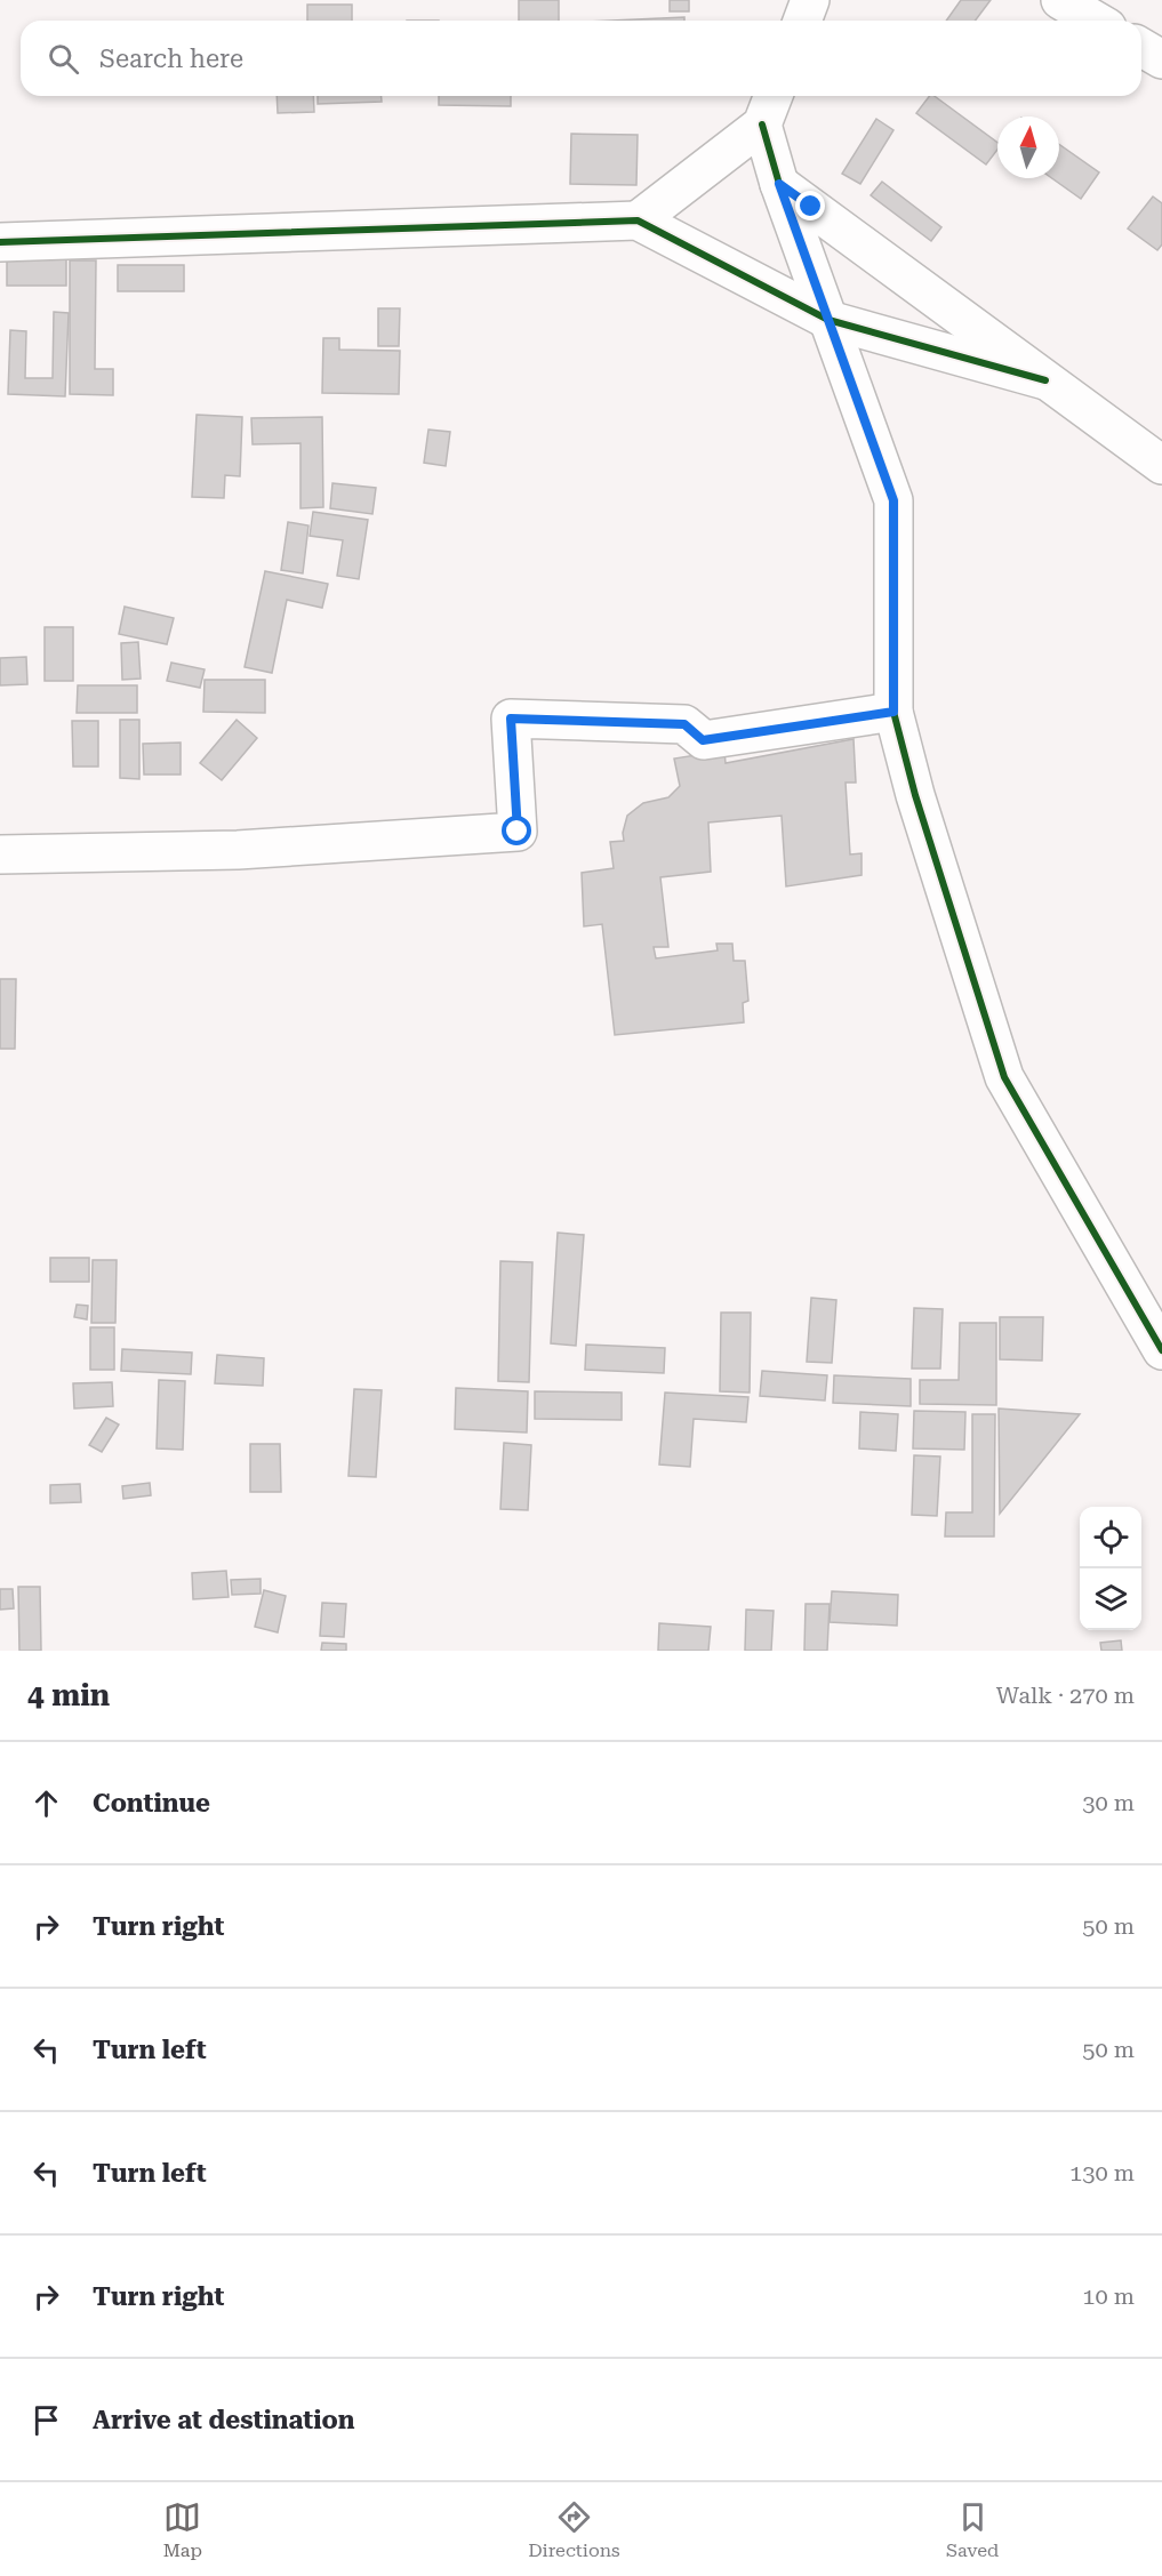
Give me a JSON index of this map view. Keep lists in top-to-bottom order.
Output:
{
  "north": "top",
  "page": {
    "search": "Search here",
    "heading": ["4 min", "Walk · 270 m"],
    "list": [
      ["Continue", "30 m"],
      ["Turn right", "50 m"],
      ["Turn left", "50 m"],
      ["Turn left", "130 m"],
      ["Turn right", "10 m"],
      "Arrive at destination"
    ],
    "nav": ["Map", "Directions", "Saved"]
  }
}
